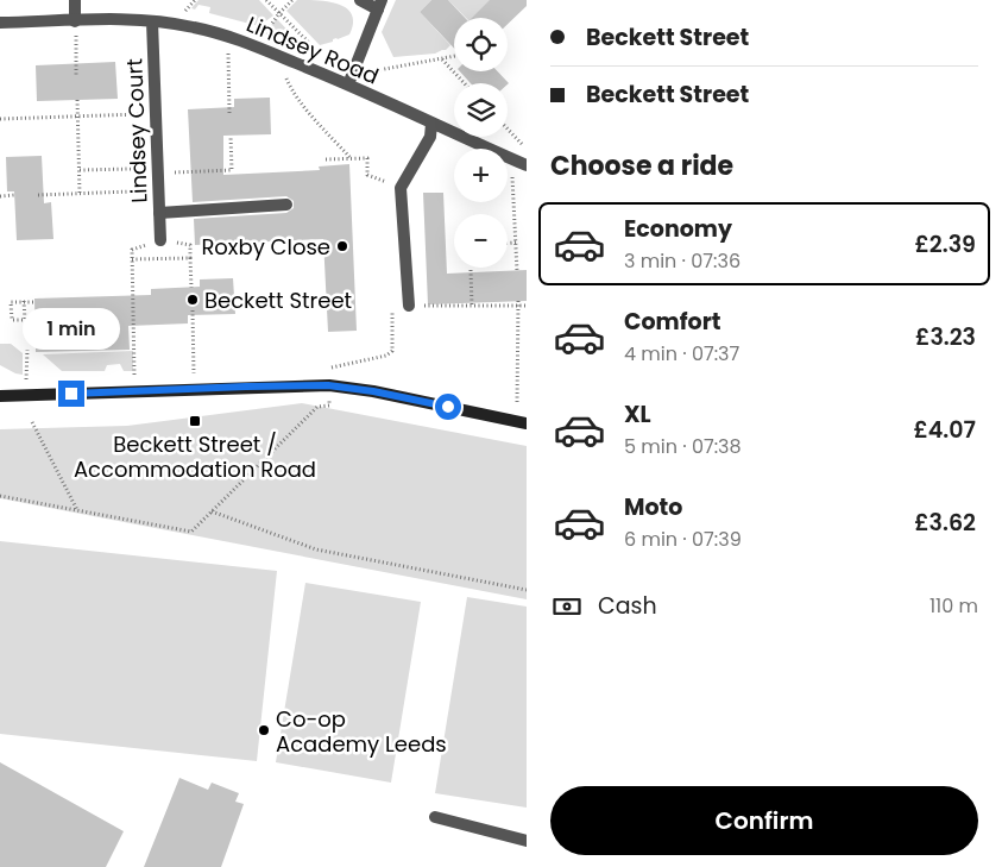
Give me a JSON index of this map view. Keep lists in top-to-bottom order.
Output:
{
  "streets": {
    "street": ["Lindsey Road", "Lindsey Court"]
  },
  "crossings": [
    ["Lindsey Road", "Lindsey Court"]
  ],
  "places": {
    "other": ["Roxby Close", "Beckett Street", "Co-op Academy Leeds"],
    "transit": ["Beckett Street / Accommodation Road"]
  },
  "page": {
    "banner": ["Beckett Street", "Beckett Street"],
    "map_buttons": ["+", "−"],
    "heading": "Choose a ride",
    "list": [
      {
        "name": "Economy",
        "note": "3 min · 07:36",
        "value": "£2.39"
      },
      {
        "name": "Comfort",
        "note": "4 min · 07:37",
        "value": "£3.23"
      },
      {
        "name": "XL",
        "note": "5 min · 07:38",
        "value": "£4.07"
      },
      {
        "name": "Moto",
        "note": "6 min · 07:39",
        "value": "£3.62"
      }
    ],
    "bubble": "1 min",
    "pay": ["Cash", "110 m"],
    "buttons": "Confirm"
  }
}
